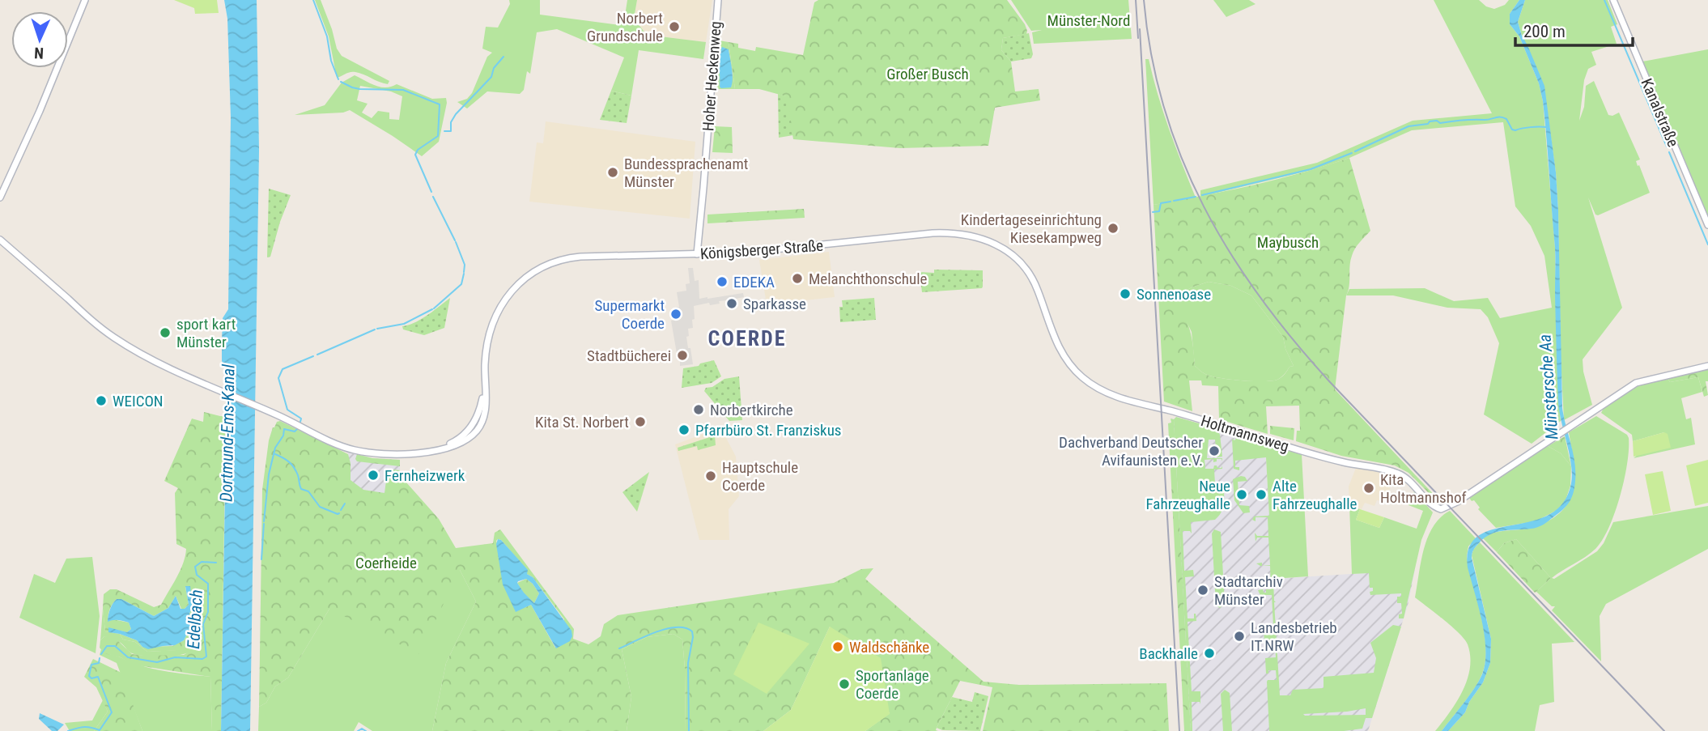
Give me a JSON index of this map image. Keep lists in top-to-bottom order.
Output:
{
  "streets": {
    "street": [
      "Hoher Heckenweg",
      "Kanalstraße",
      "Königsberger Straße",
      "Holtmannsweg"
    ]
  },
  "crossings": [
    ["Hoher Heckenweg", "Königsberger Straße"],
    ["Königsberger Straße", "Holtmannsweg"]
  ],
  "districts": ["COERDE"],
  "water": ["Münstersche Aa", "Dortmund-Ems-Kanal", "Edelbach"],
  "parks": [
    "Münster-Nord",
    "Großer Busch",
    "Maybusch",
    "Coerheide"
  ],
  "places": [
    "Norbert Grundschule",
    "Bundessprachenamt Münster",
    "Kindertageseinrichtung Kiesekampweg",
    "Melanchthonschule",
    "EDEKA",
    "Sonnenoase",
    "Sparkasse",
    "Supermarkt Coerde",
    "sport kart Münster",
    "Stadtbücherei",
    "WEICON",
    "Norbertkirche",
    "Kita St. Norbert",
    "Pfarrbüro St. Franziskus",
    "Dachverband Deutscher Avifaunisten e.V.",
    "Fernheizwerk",
    "Hauptschule Coerde",
    "Kita Holtmannshof",
    "Neue Fahrzeughalle",
    "Alte Fahrzeughalle",
    "Stadtarchiv Münster",
    "Landesbetrieb IT.NRW",
    "Waldschänke",
    "Backhalle",
    "Sportanlage Coerde"
  ],
  "scale_bar": "200 m",
  "north": "bottom"
}
